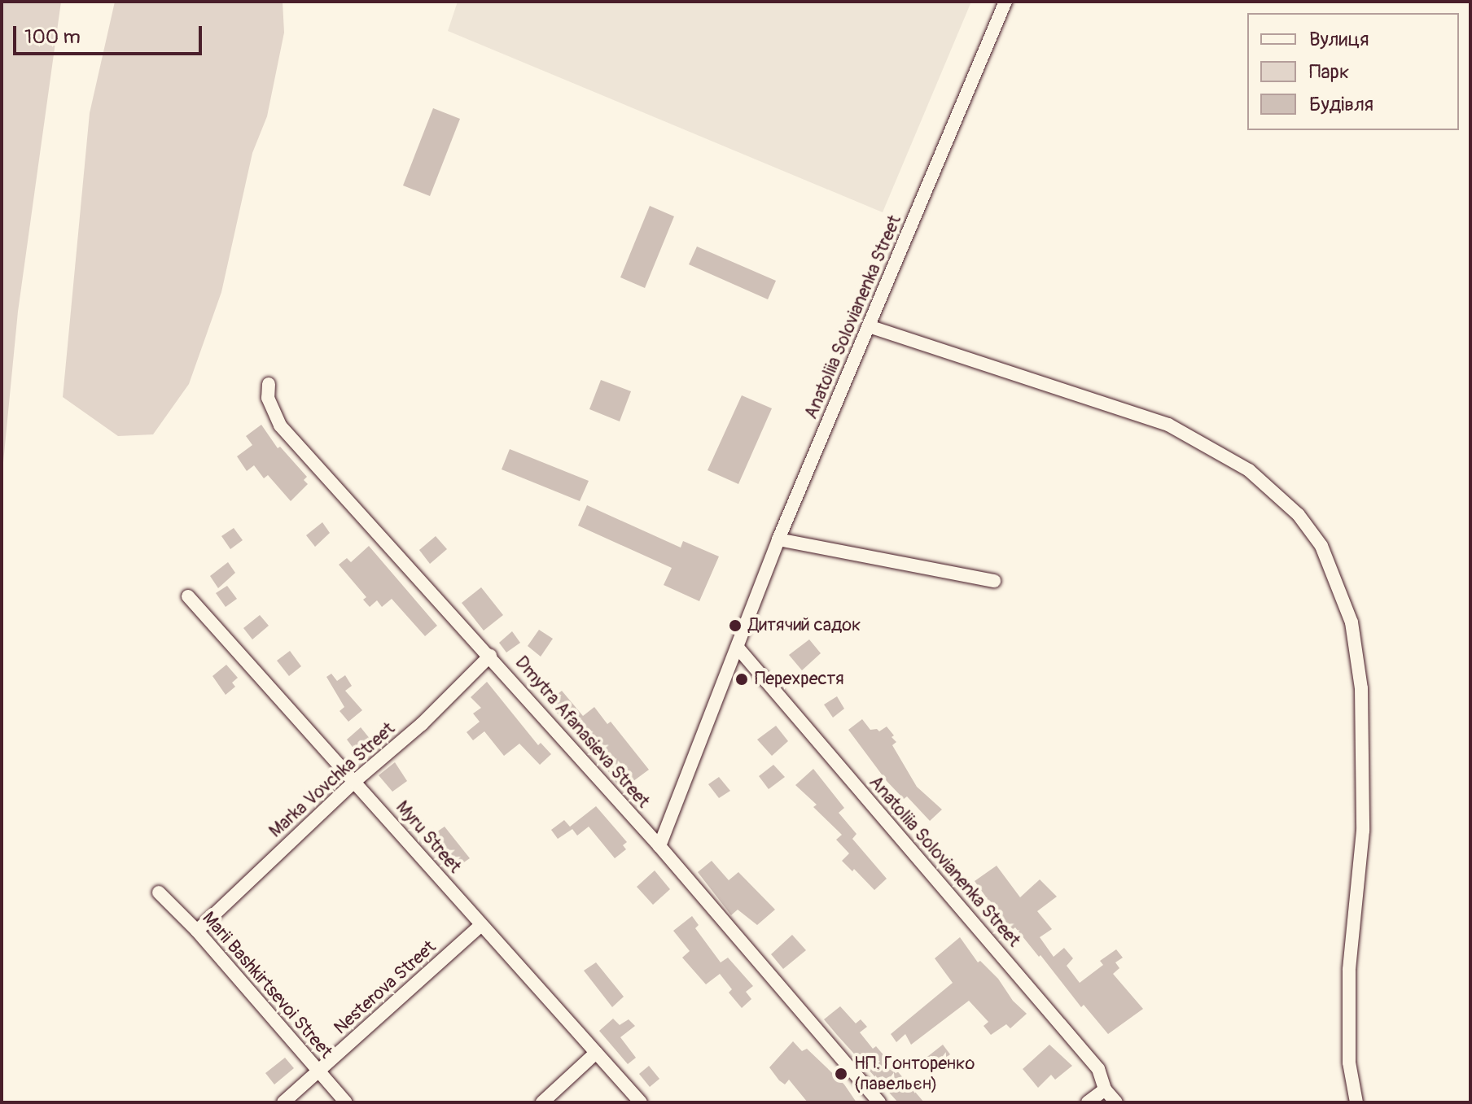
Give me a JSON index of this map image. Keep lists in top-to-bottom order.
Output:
{
  "streets": {
    "street": [
      "Anatoliia Solovianenka Street",
      "Dmytra Afanasieva Street",
      "Marka Vovchka Street",
      "Myru Street",
      "Marii Bashkirtsevoi Street",
      "Nesterova Street"
    ]
  },
  "crossings": [
    ["Anatoliia Solovianenka Street", "Dmytra Afanasieva Street"],
    ["Dmytra Afanasieva Street", "Marka Vovchka Street"],
    ["Marka Vovchka Street", "Myru Street"],
    ["Marka Vovchka Street", "Marii Bashkirtsevoi Street"],
    ["Myru Street", "Nesterova Street"],
    ["Marii Bashkirtsevoi Street", "Nesterova Street"]
  ],
  "places": ["Дитячий садок", "Перехрестя", "НП. Гонторенко (павельєн)"],
  "legend": ["Вулиця", "Парк", "Будівля"],
  "scale_bar": "100 m"
}
